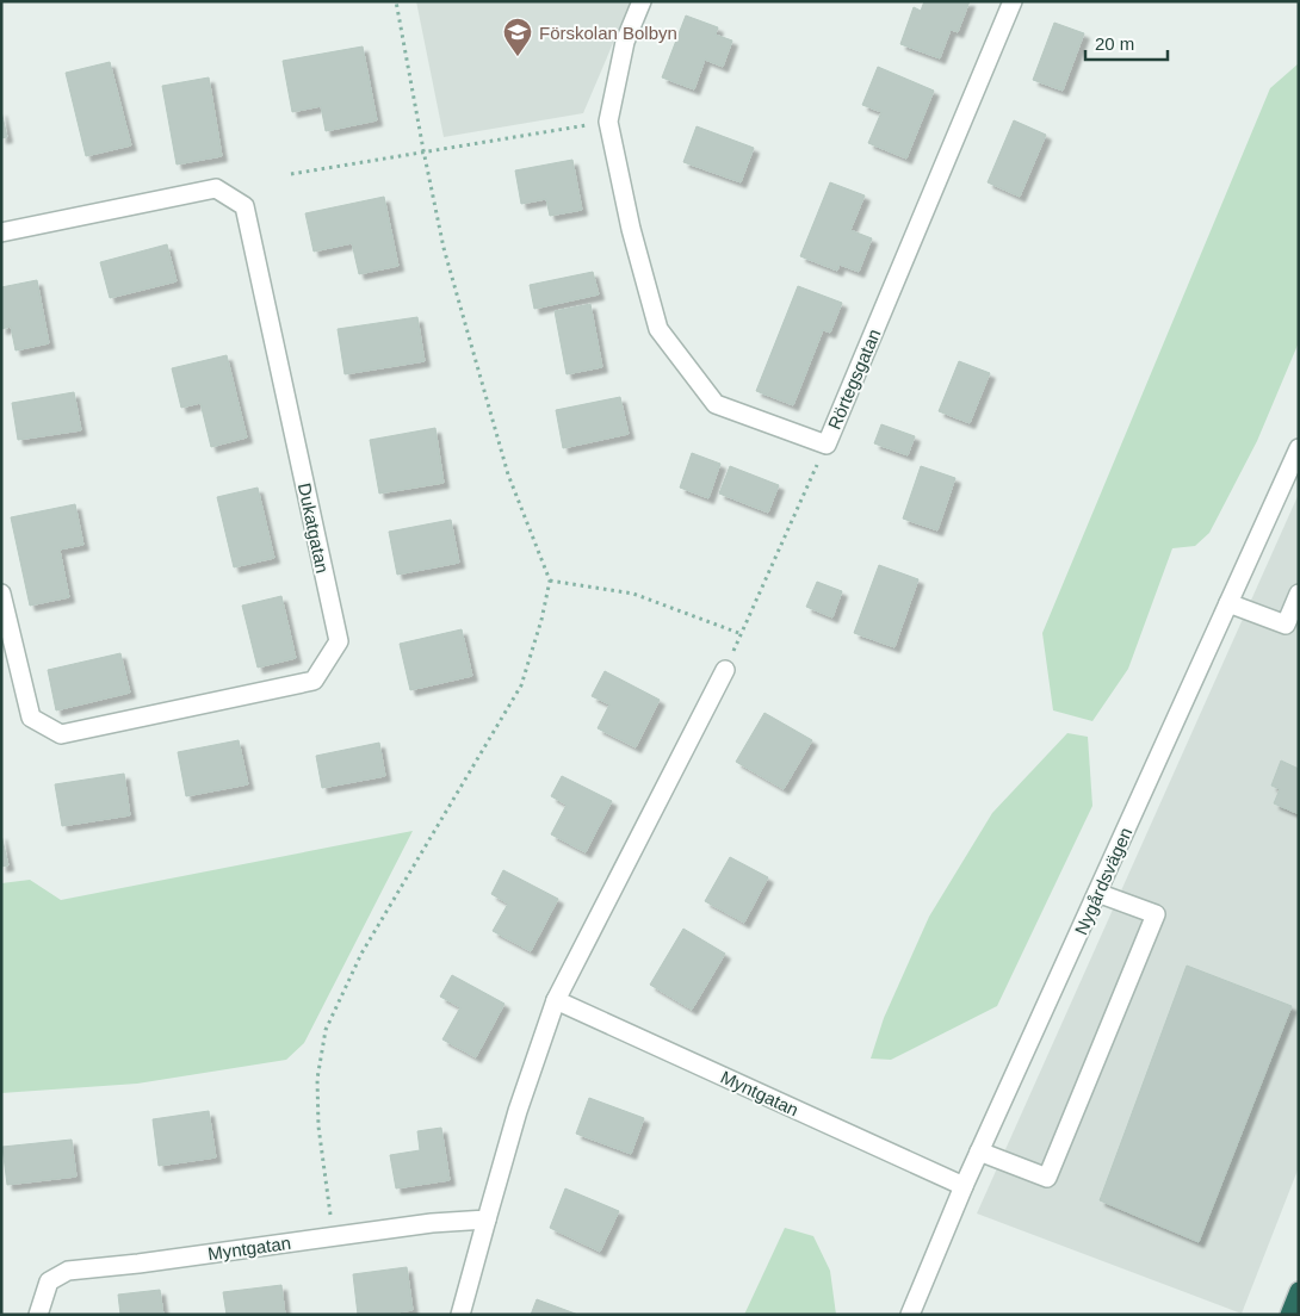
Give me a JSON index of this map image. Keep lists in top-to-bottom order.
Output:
{
  "streets": {
    "street": [
      "Rörtegsgatan",
      "Dukatgatan",
      "Nygårdsvägen",
      "Myntgatan"
    ]
  },
  "crossings": [
    ["Nygårdsvägen", "Myntgatan"]
  ],
  "places": {
    "school or university": ["Förskolan Bolbyn"]
  },
  "scale_bar": "20 m"
}
